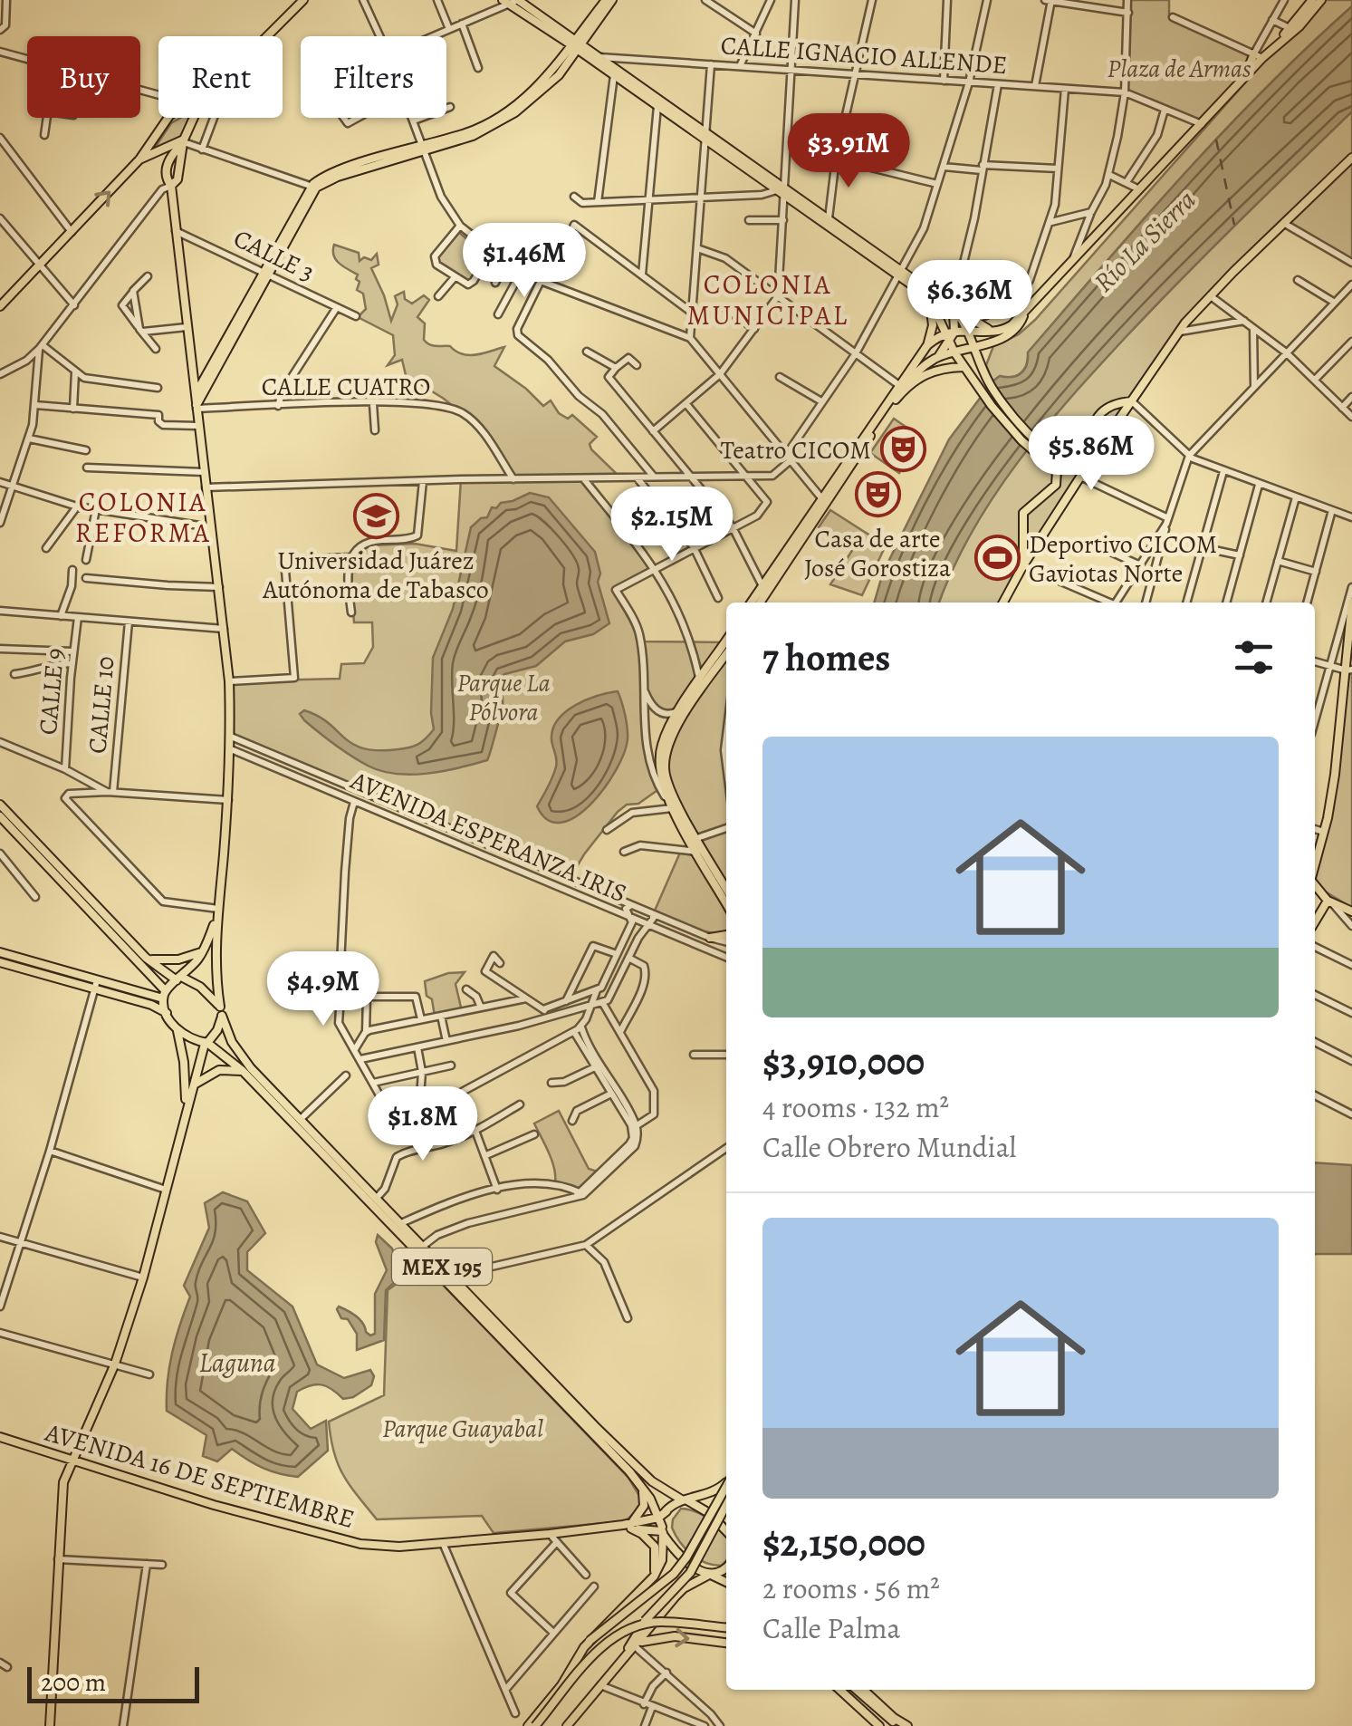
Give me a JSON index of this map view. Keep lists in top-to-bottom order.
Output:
{
  "streets": {
    "main road": ["MEX 195", "AVENIDA 16 DE SEPTIEMBRE"],
    "street": [
      "CALLE IGNACIO ALLENDE",
      "CALLE 3",
      "CALLE CUATRO",
      "CALLE 9",
      "CALLE 10",
      "AVENIDA ESPERANZA IRIS"
    ]
  },
  "crossings": [
    ["MEX 195", "AVENIDA 16 DE SEPTIEMBRE"]
  ],
  "districts": ["COLONIA MUNICIPAL", "COLONIA REFORMA"],
  "water": ["Río La Sierra", "Laguna"],
  "parks": ["Plaza de Armas", "Parque La Pólvora", "Parque Guayabal"],
  "places": {
    "theatre": ["Teatro CICOM", "Casa de arte José Gorostiza"],
    "school or university": ["Universidad Juárez Autónoma de Tabasco"],
    "sports": ["Deportivo CICOM Gaviotas Norte"]
  },
  "scale_bar": "200 m",
  "page": {
    "chip": ["Buy", "Rent", "Filters"],
    "price": [
      "$3.91M",
      "$1.46M",
      "$6.36M",
      "$5.86M",
      "$2.15M",
      "$4.9M",
      "$1.8M"
    ],
    "heading": "7 homes",
    "list": [
      {
        "name": "$3,910,000",
        "note": "4 rooms · 132 m² · Calle Obrero Mundial"
      },
      {
        "name": "$2,150,000",
        "note": "2 rooms · 56 m² · Calle Palma"
      }
    ],
    "scale": "200 m"
  }
}
